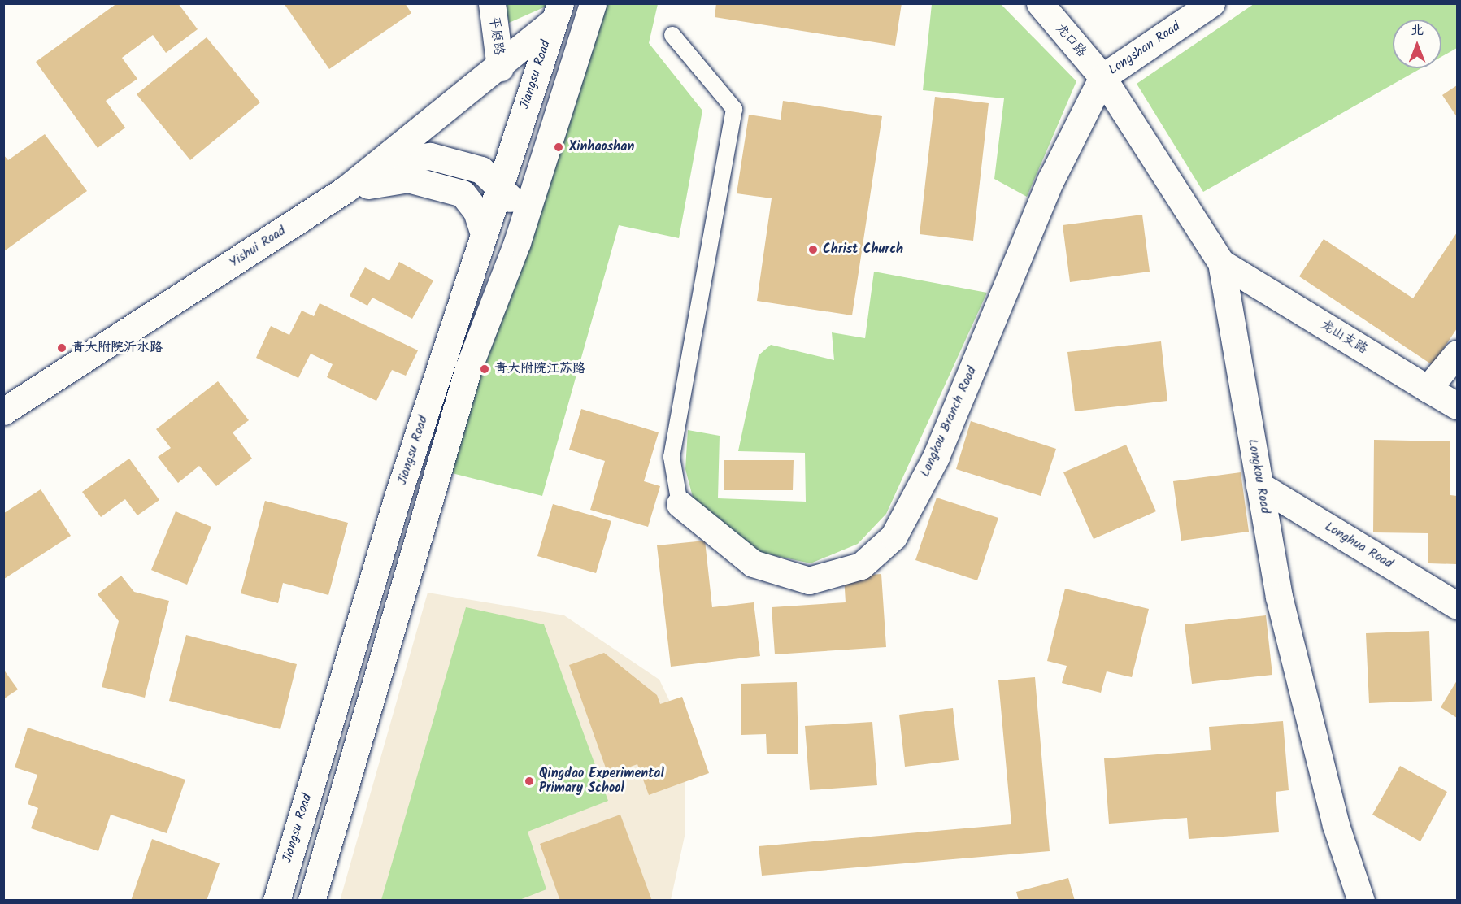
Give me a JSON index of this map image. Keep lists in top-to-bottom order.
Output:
{
  "streets": {
    "main road": [
      "平原路",
      "龙口路",
      "Longshan Road",
      "Jiangsu Road",
      "Yishui Road",
      "龙山支路",
      "Longkou Branch Road",
      "Longkou Road",
      "Longhua Road"
    ]
  },
  "crossings": [
    ["平原路", "Yishui Road"],
    ["龙口路", "Longshan Road"],
    ["龙口路", "Longkou Branch Road"],
    ["龙口路", "Longkou Road"],
    ["Longshan Road", "Longkou Branch Road"],
    ["Longshan Road", "Longkou Road"],
    ["Jiangsu Road", "Yishui Road"],
    ["龙山支路", "Longkou Road"],
    ["Longkou Branch Road", "Longkou Road"],
    ["Longkou Road", "Longhua Road"]
  ],
  "places": [
    "Xinhaoshan",
    "Christ Church",
    "青大附院沂水路",
    "青大附院江苏路",
    "Qingdao Experimental Primary School"
  ],
  "north": "top"
}
